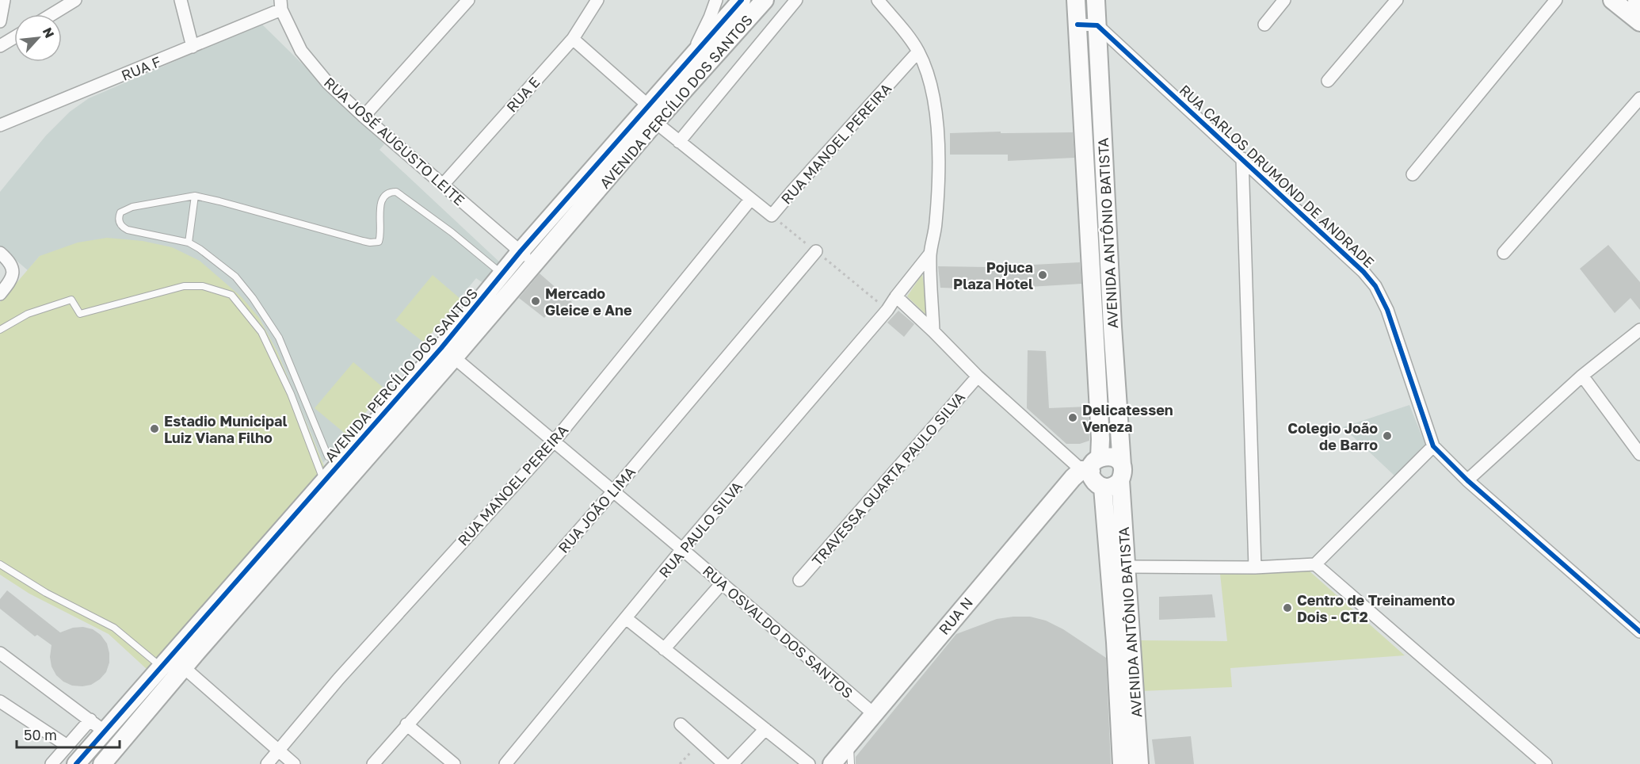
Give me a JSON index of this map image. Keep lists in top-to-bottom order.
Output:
{
  "streets": {
    "street": [
      "RUA F",
      "RUA E",
      "AVENIDA PERCÍLIO DOS SANTOS",
      "RUA JOSÉ AUGUSTO LEITE",
      "RUA MANOEL PEREIRA",
      "RUA CARLOS DRUMOND DE ANDRADE",
      "AVENIDA ANTÔNIO BATISTA",
      "TRAVESSA QUARTA PAULO SILVA",
      "RUA JOÃO LIMA",
      "RUA PAULO SILVA",
      "RUA N",
      "RUA OSVALDO DOS SANTOS"
    ]
  },
  "crossings": [
    ["RUA F", "RUA JOSÉ AUGUSTO LEITE"],
    ["RUA E", "RUA JOSÉ AUGUSTO LEITE"],
    ["AVENIDA PERCÍLIO DOS SANTOS", "RUA JOSÉ AUGUSTO LEITE"],
    ["AVENIDA PERCÍLIO DOS SANTOS", "RUA MANOEL PEREIRA"],
    ["AVENIDA PERCÍLIO DOS SANTOS", "RUA OSVALDO DOS SANTOS"],
    ["RUA MANOEL PEREIRA", "RUA PAULO SILVA"],
    ["RUA MANOEL PEREIRA", "RUA OSVALDO DOS SANTOS"],
    ["RUA CARLOS DRUMOND DE ANDRADE", "AVENIDA ANTÔNIO BATISTA"],
    ["AVENIDA ANTÔNIO BATISTA", "RUA N"],
    ["RUA JOÃO LIMA", "RUA OSVALDO DOS SANTOS"],
    ["RUA PAULO SILVA", "RUA OSVALDO DOS SANTOS"],
    ["RUA N", "RUA OSVALDO DOS SANTOS"]
  ],
  "places": [
    "Pojuca Plaza Hotel",
    "Mercado Gleice e Ane",
    "Delicatessen Veneza",
    "Estadio Municipal Luiz Viana Filho",
    "Colegio João de Barro",
    "Centro de Treinamento Dois - CT2"
  ],
  "scale_bar": "50 m",
  "north": "top right"
}
